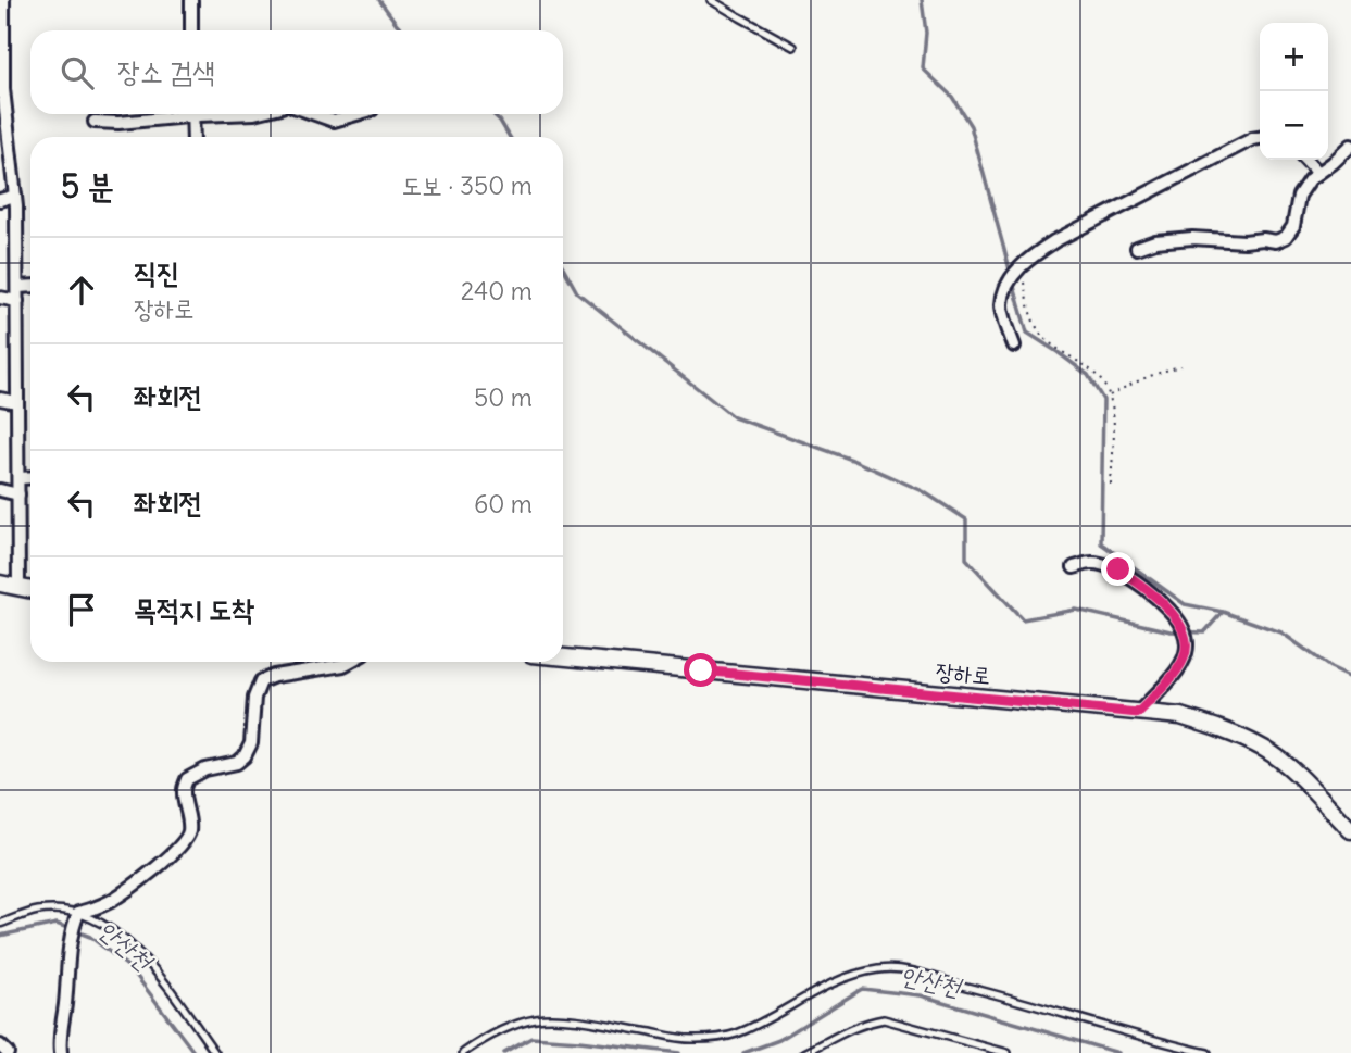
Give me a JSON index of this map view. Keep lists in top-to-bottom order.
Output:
{
  "streets": {
    "street": ["장하로"]
  },
  "water": ["안산천"],
  "page": {
    "map_buttons": ["+", "−"],
    "search": "장소 검색",
    "heading": ["5 분", "도보 · 350 m"],
    "list": [
      ["직진", "장하로", "240 m"],
      ["좌회전", "50 m"],
      ["좌회전", "60 m"],
      "목적지 도착"
    ]
  }
}
